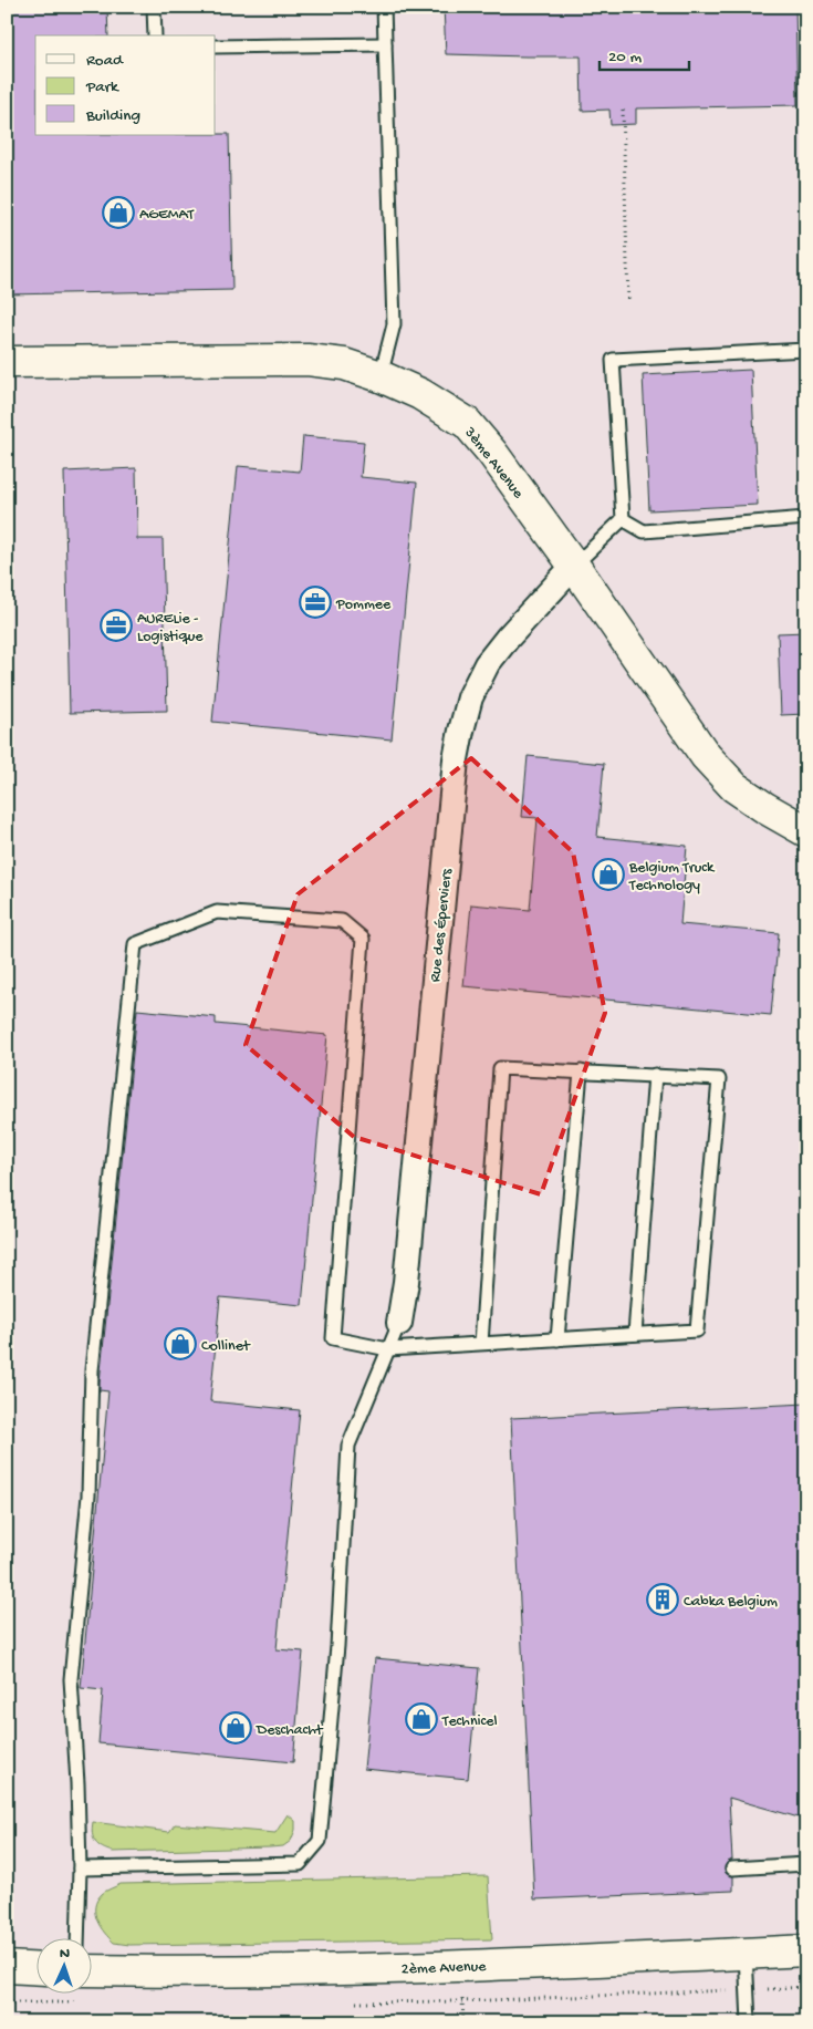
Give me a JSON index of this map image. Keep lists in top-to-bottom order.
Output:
{
  "streets": {
    "street": ["3ème Avenue", "Rue des Éperviers", "2ème Avenue"]
  },
  "crossings": [
    ["3ème Avenue", "Rue des Éperviers"]
  ],
  "places": {
    "shop": [
      "AGEMAT",
      "Belgium Truck Technology",
      "Collinet",
      "Technicel",
      "Deschacht"
    ],
    "office": ["Pommee", "AURELie - Logistique"],
    "building": ["Cabka Belgium"]
  },
  "legend": ["Road", "Park", "Building"],
  "scale_bar": "20 m",
  "north": "top"
}
